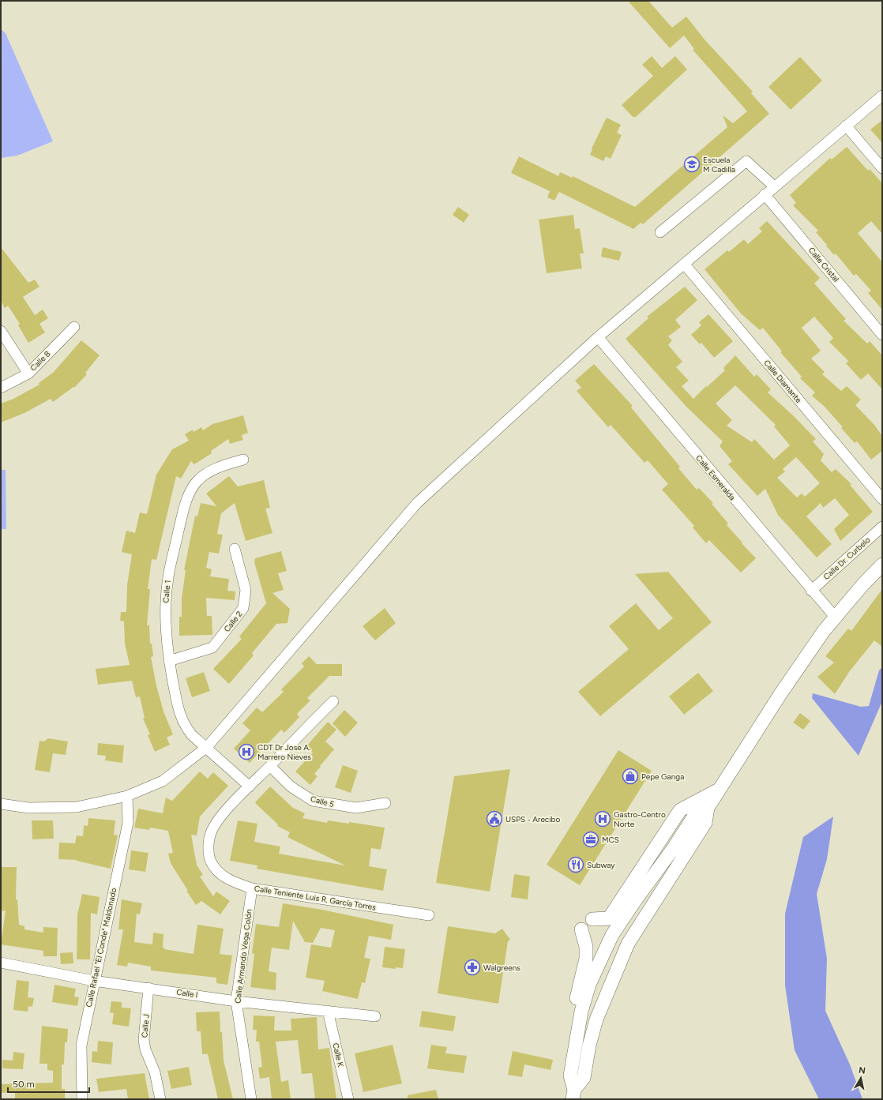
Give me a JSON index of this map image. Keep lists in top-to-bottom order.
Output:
{
  "streets": {
    "street": [
      "Calle Cristal",
      "Calle 8",
      "Calle Diamante",
      "Calle Esmeralda",
      "Calle Dr. Curbelo",
      "Calle 1",
      "Calle 2",
      "Calle 5",
      "Calle Teniente Luis R. García Torres",
      "Calle Rafael \"El Conde\" Maldonado",
      "Calle Armando Vega Colón",
      "Calle I",
      "Calle J",
      "Calle K"
    ]
  },
  "crossings": [
    ["Calle Esmeralda", "Calle Dr. Curbelo"],
    ["Calle 1", "Calle 2"],
    ["Calle 1", "Calle Teniente Luis R. García Torres"],
    ["Calle 5", "Calle Teniente Luis R. García Torres"],
    ["Calle Teniente Luis R. García Torres", "Calle Armando Vega Colón"],
    ["Calle Rafael \"El Conde\" Maldonado", "Calle I"],
    ["Calle Armando Vega Colón", "Calle I"],
    ["Calle I", "Calle J"],
    ["Calle I", "Calle K"]
  ],
  "places": {
    "school or university": ["Escuela M Cadilla"],
    "hospital": ["CDT Dr Jose A. Marrero Nieves", "Gastro-Centro Norte"],
    "shop": ["Pepe Ganga"],
    "public building": ["USPS - Arecibo"],
    "office": ["MCS"],
    "restaurant": ["Subway"],
    "pharmacy": ["Walgreens"]
  },
  "scale_bar": "50 m",
  "north": "top"
}
